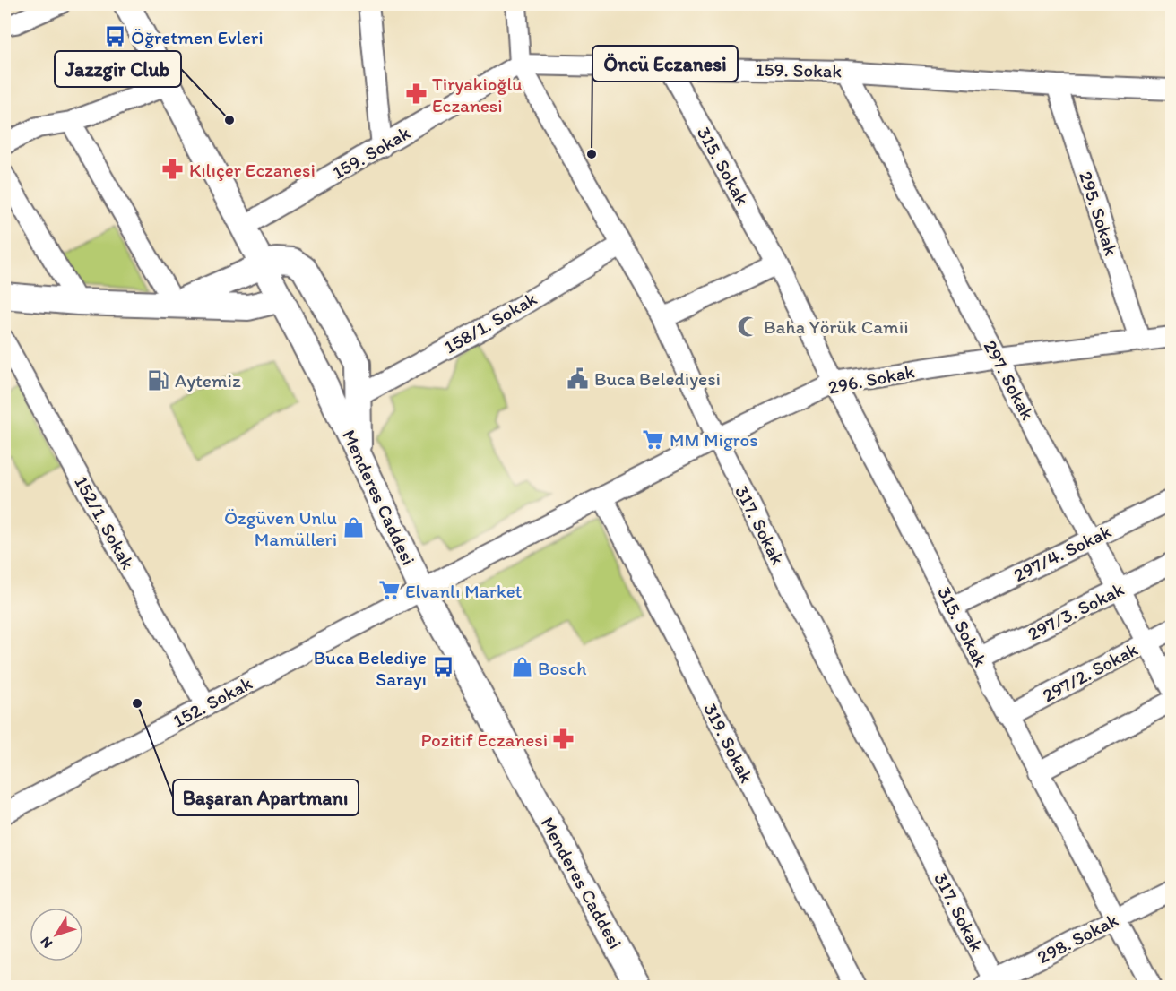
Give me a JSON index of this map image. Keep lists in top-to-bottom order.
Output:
{
  "streets": {
    "main road": ["Menderes Caddesi"],
    "street": [
      "159. Sokak",
      "315. Sokak",
      "295. Sokak",
      "158/1. Sokak",
      "296. Sokak",
      "297. Sokak",
      "152/1. Sokak",
      "317. Sokak",
      "297/4. Sokak",
      "297/3. Sokak",
      "297/2. Sokak",
      "152. Sokak",
      "319. Sokak",
      "298. Sokak"
    ]
  },
  "crossings": [
    ["159. Sokak", "315. Sokak"],
    ["159. Sokak", "295. Sokak"],
    ["159. Sokak", "297. Sokak"],
    ["159. Sokak", "Menderes Caddesi"],
    ["159. Sokak", "317. Sokak"],
    ["315. Sokak", "296. Sokak"],
    ["315. Sokak", "297/4. Sokak"],
    ["315. Sokak", "297/3. Sokak"],
    ["315. Sokak", "297/2. Sokak"],
    ["315. Sokak", "298. Sokak"],
    ["295. Sokak", "296. Sokak"],
    ["158/1. Sokak", "317. Sokak"],
    ["296. Sokak", "297. Sokak"],
    ["296. Sokak", "Menderes Caddesi"],
    ["296. Sokak", "317. Sokak"],
    ["296. Sokak", "152. Sokak"],
    ["296. Sokak", "319. Sokak"],
    ["297. Sokak", "297/4. Sokak"],
    ["297. Sokak", "297/3. Sokak"],
    ["297. Sokak", "297/2. Sokak"],
    ["Menderes Caddesi", "152. Sokak"],
    ["152/1. Sokak", "152. Sokak"],
    ["317. Sokak", "298. Sokak"]
  ],
  "places": {
    "bus stop": ["Öğretmen Evleri", "Buca Belediye Sarayı"],
    "pharmacy": ["Tiryakioğlu Eczanesi", "Kılıçer Eczanesi", "Pozitif Eczanesi"],
    "other": ["Jazzgir Club", "Öncü Eczanesi", "Başaran Apartmanı"],
    "mosque": ["Baha Yörük Camii"],
    "public building": ["Buca Belediyesi"],
    "fuel station": ["Aytemiz"],
    "supermarket": ["MM Migros", "Elvanlı Market"],
    "shop": ["Özgüven Unlu Mamülleri", "Bosch"]
  },
  "north": "bottom left"
}
